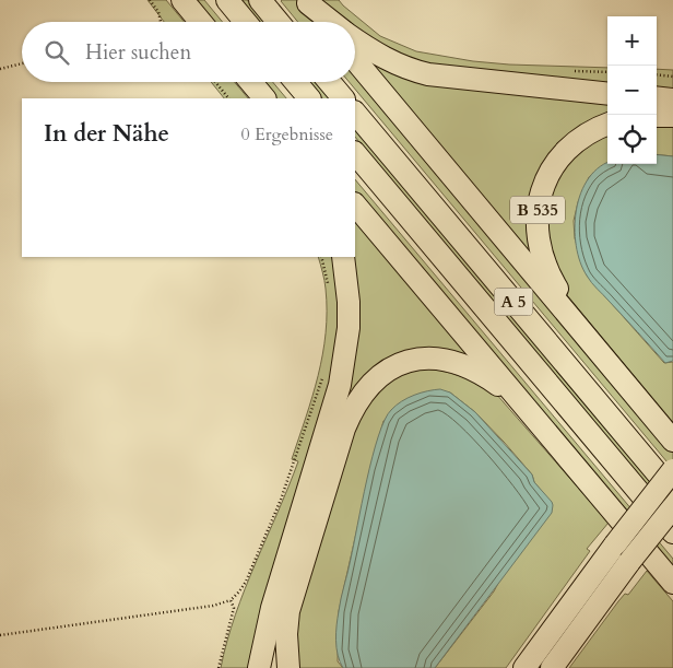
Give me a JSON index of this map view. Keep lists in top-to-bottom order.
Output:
{
  "streets": {
    "highway": ["B 535", "A 5"]
  },
  "crossings": [
    ["B 535", "A 5"]
  ],
  "page": {
    "map_buttons": ["+", "−"],
    "search": "Hier suchen",
    "heading": ["In der Nähe", "0 Ergebnisse"]
  }
}
